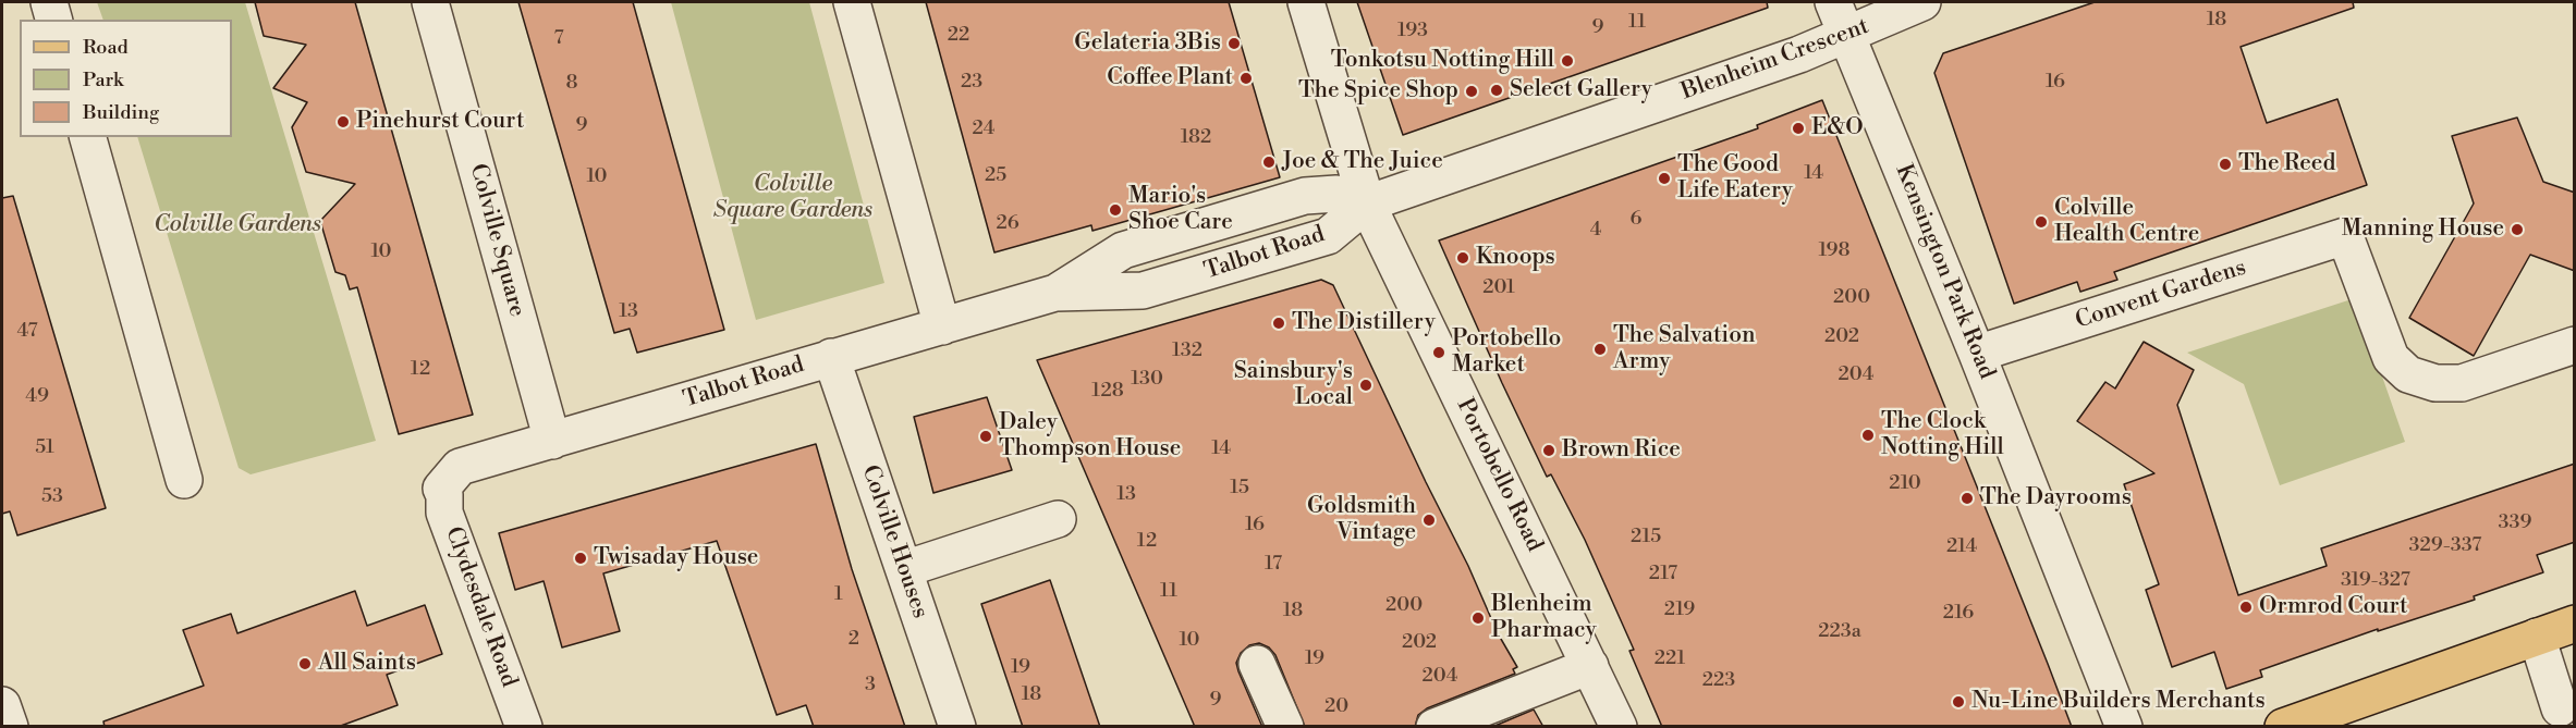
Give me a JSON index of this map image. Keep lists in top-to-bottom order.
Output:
{
  "streets": {
    "street": [
      "Blenheim Crescent",
      "Colville Square",
      "Talbot Road",
      "Kensington Park Road",
      "Convent Gardens",
      "Portobello Road",
      "Colville Houses",
      "Clydesdale Road"
    ]
  },
  "crossings": [
    ["Blenheim Crescent", "Talbot Road"],
    ["Blenheim Crescent", "Kensington Park Road"],
    ["Blenheim Crescent", "Portobello Road"],
    ["Colville Square", "Talbot Road"],
    ["Talbot Road", "Portobello Road"],
    ["Talbot Road", "Colville Houses"],
    ["Talbot Road", "Clydesdale Road"],
    ["Kensington Park Road", "Convent Gardens"]
  ],
  "parks": ["Colville Square Gardens", "Colville Gardens"],
  "places": [
    "Gelateria 3Bis",
    "Tonkotsu Notting Hill",
    "Coffee Plant",
    "Select Gallery",
    "The Spice Shop",
    "Pinehurst Court",
    "E&O",
    "Joe & The Juice",
    "The Reed",
    "The Good Life Eatery",
    "Mario's Shoe Care",
    "Colville Health Centre",
    "Manning House",
    "Knoops",
    "The Distillery",
    "The Salvation Army",
    "Portobello Market",
    "Sainsbury's Local",
    "The Clock Notting Hill",
    "Daley Thompson House",
    "Brown Rice",
    "The Dayrooms",
    "Goldsmith Vintage",
    "Twisaday House",
    "Ormrod Court",
    "Blenheim Pharmacy",
    "All Saints",
    "Nu-Line Builders Merchants"
  ],
  "house_numbers": [
    "18",
    "11",
    "9",
    "193",
    "22",
    "7",
    "23",
    "16",
    "8",
    "9",
    "24",
    "182",
    "14",
    "25",
    "10",
    "6",
    "26",
    "4",
    "198",
    "10",
    "201",
    "200",
    "13",
    "47",
    "202",
    "132",
    "12",
    "204",
    "130",
    "128",
    "49",
    "51",
    "14",
    "210",
    "15",
    "13",
    "53",
    "339",
    "16",
    "215",
    "12",
    "329-337",
    "214",
    "17",
    "217",
    "319-327",
    "11",
    "1",
    "200",
    "219",
    "18",
    "216",
    "223a",
    "2",
    "10",
    "202",
    "19",
    "221",
    "19",
    "204",
    "223",
    "3",
    "18",
    "9",
    "20"
  ],
  "legend": ["Road", "Park", "Building"]
}
